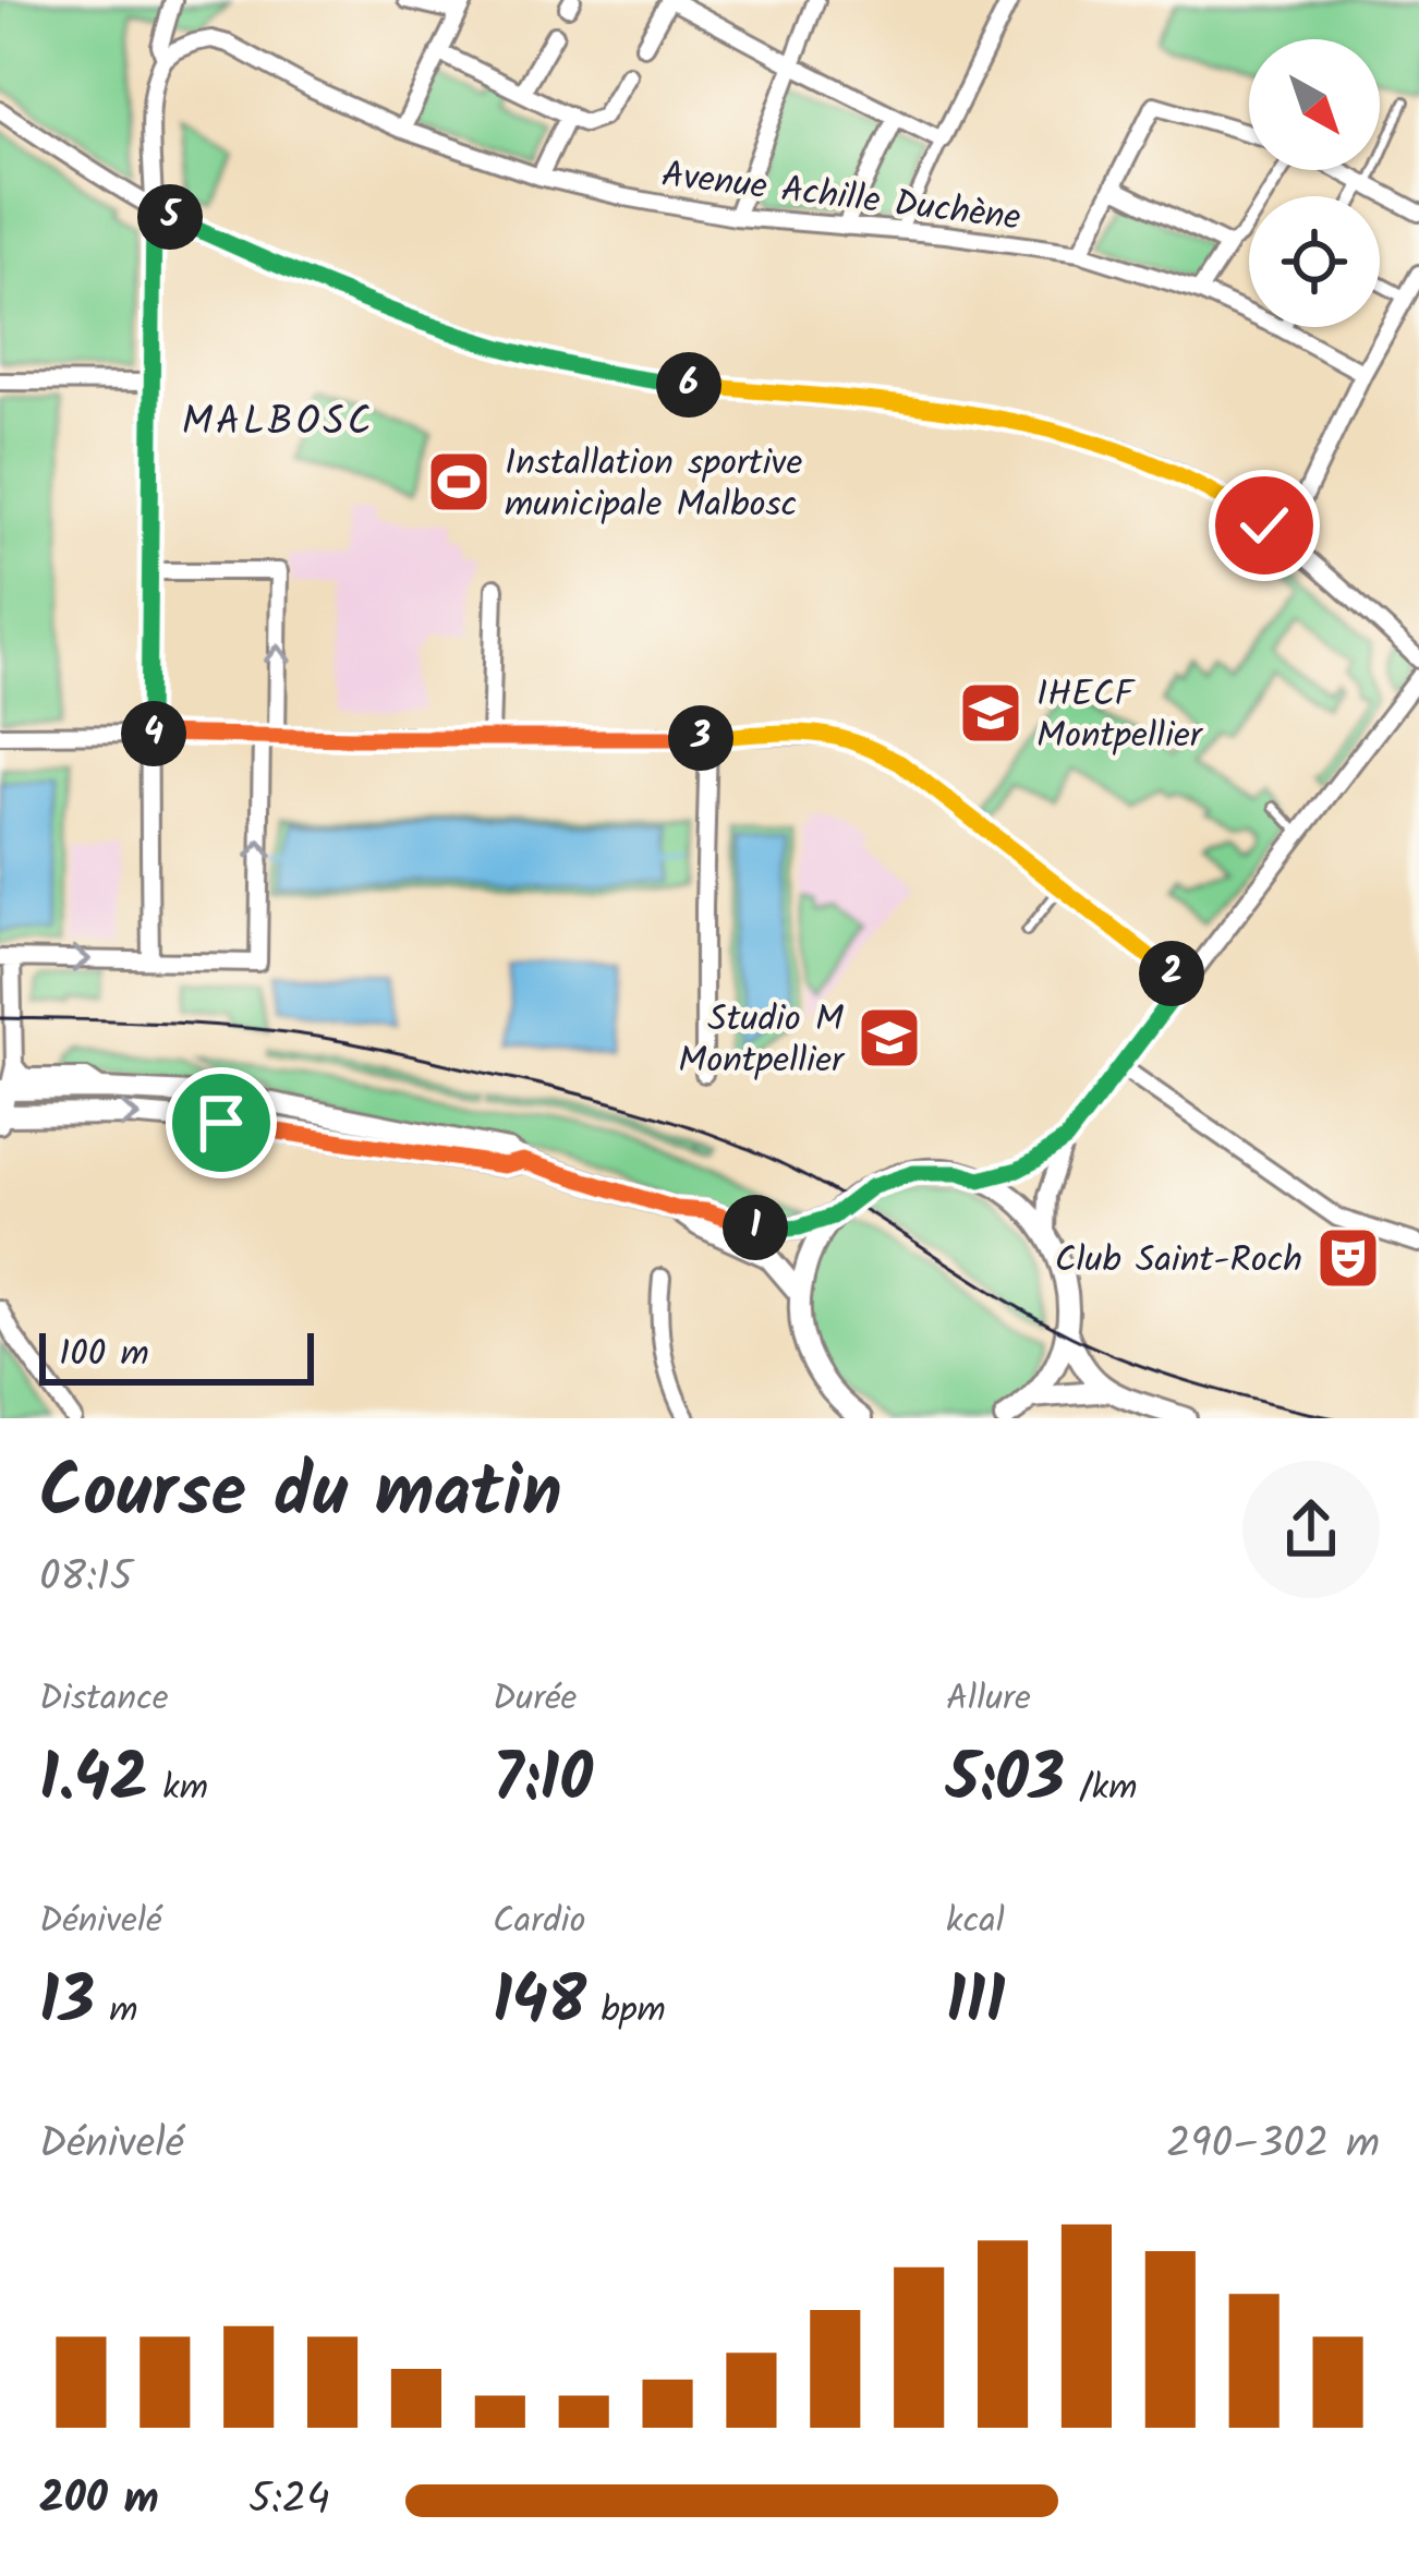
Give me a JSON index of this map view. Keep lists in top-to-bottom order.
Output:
{
  "streets": {
    "street": ["Avenue Achille Duchène"]
  },
  "districts": ["MALBOSC"],
  "places": {
    "sports": ["Installation sportive municipale Malbosc"],
    "school or university": ["IHECF Montpellier", "Studio M Montpellier"],
    "theatre": ["Club Saint-Roch"]
  },
  "scale_bar": "100 m",
  "north": "bottom right",
  "page": {
    "pins": [
      "5",
      "6",
      "4",
      "3",
      "2",
      "1"
    ],
    "scale": "100 m",
    "heading": ["Course du matin", "08:15"],
    "stats": [
      ["Distance", "1.42 km"],
      ["Durée", "7:10"],
      ["Allure", "5:03 /km"],
      ["Dénivelé", "13 m"],
      ["Cardio", "148 bpm"],
      ["kcal", "111"]
    ],
    "chart": ["Dénivelé", "290–302 m"],
    "list": [
      {
        "name": "200 m",
        "note": "5:24"
      }
    ]
  }
}
